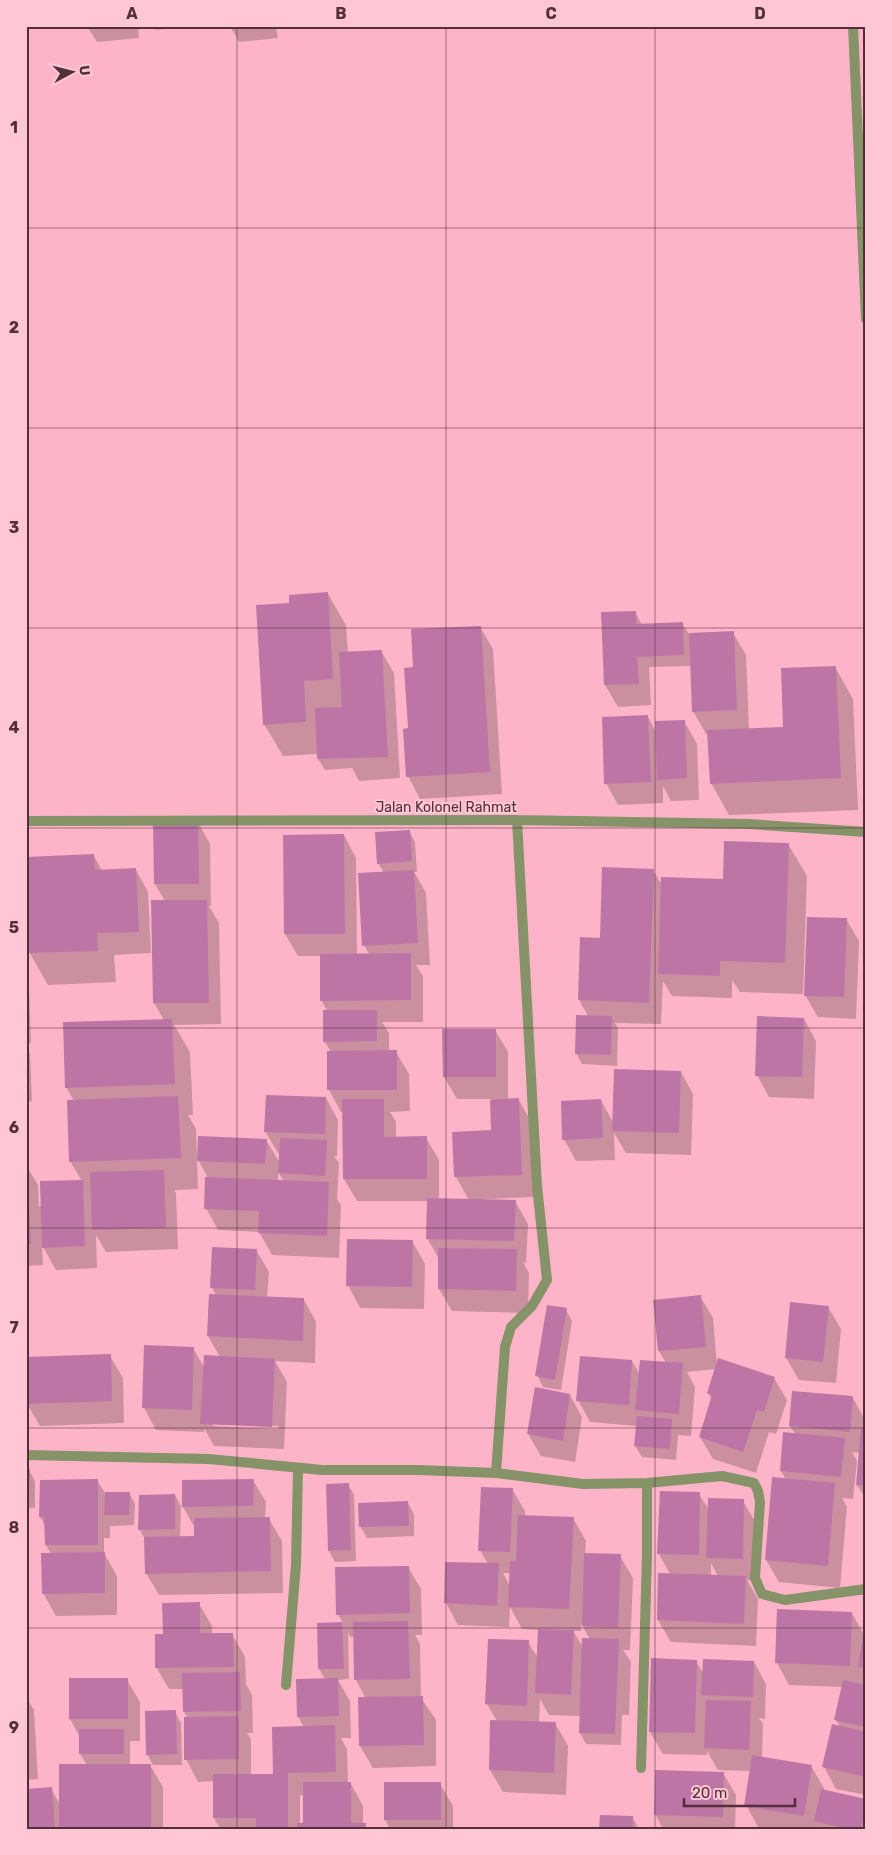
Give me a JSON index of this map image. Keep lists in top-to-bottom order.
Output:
{
  "streets": {
    "street": ["Jalan Kolonel Rahmat"]
  },
  "scale_bar": "20 m",
  "north": "right",
  "grid": {
    "columns": [
      "A",
      "B",
      "C",
      "D"
    ],
    "rows": [
      "1",
      "2",
      "3",
      "4",
      "5",
      "6",
      "7",
      "8",
      "9"
    ]
  }
}
